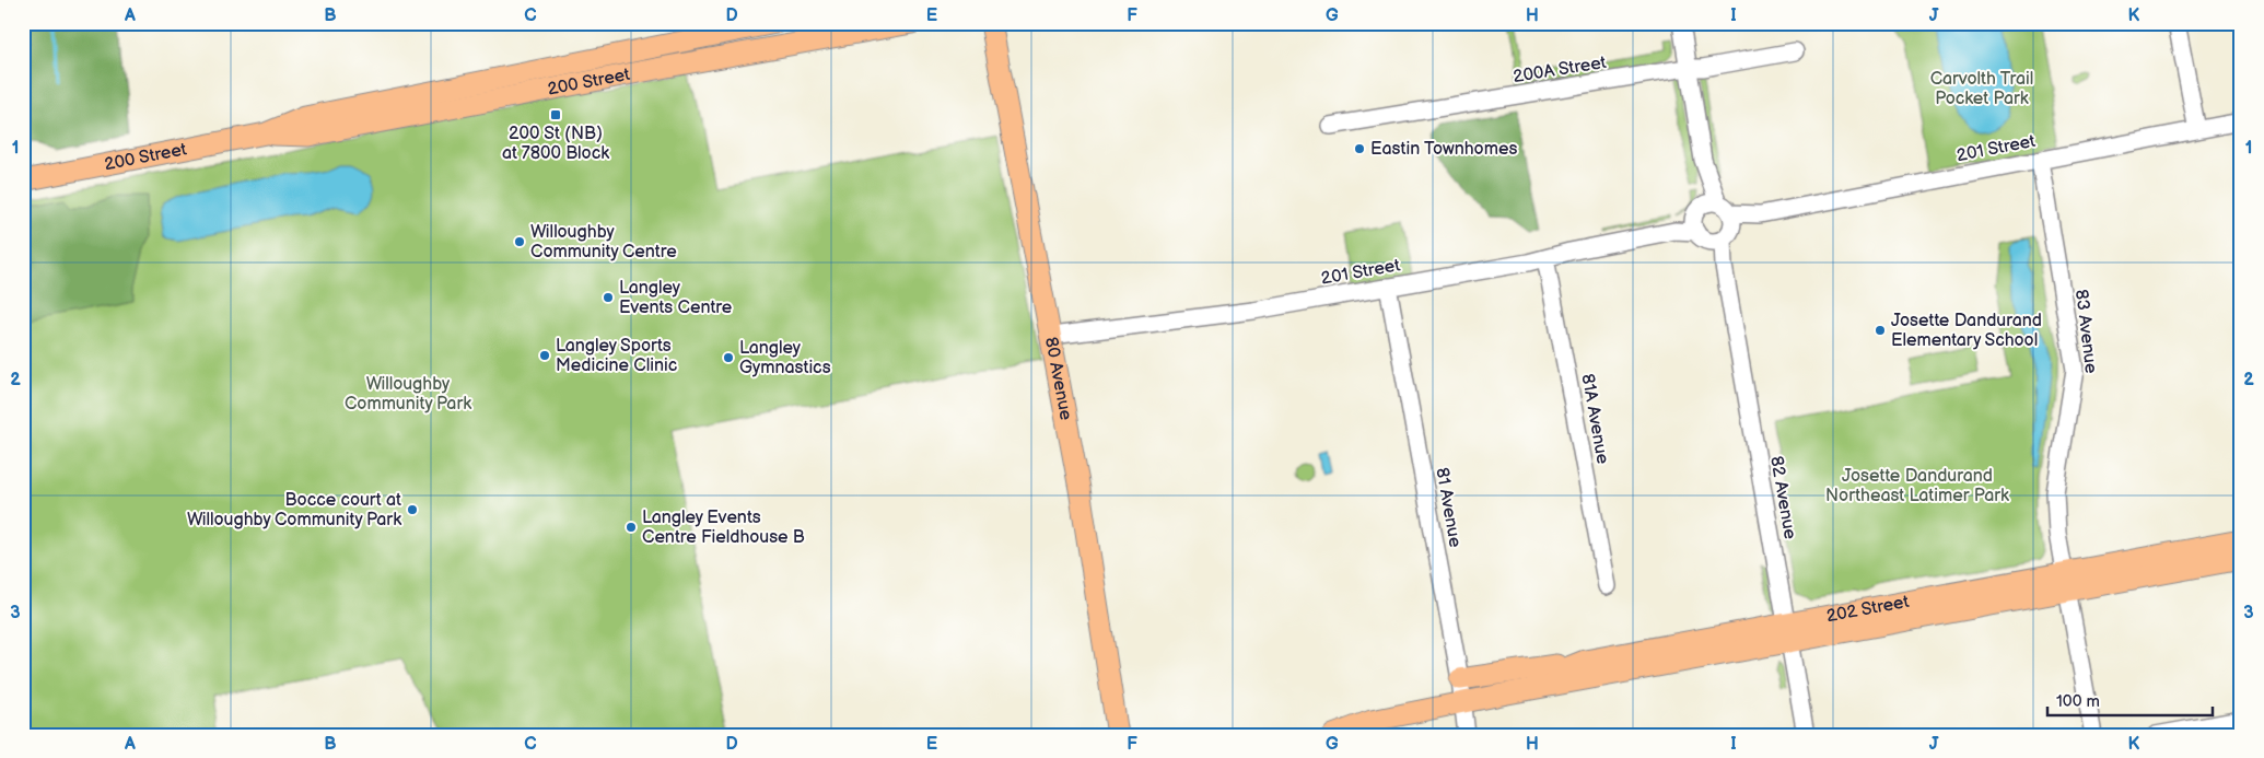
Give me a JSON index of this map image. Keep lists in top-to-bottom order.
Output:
{
  "streets": {
    "main road": ["200 Street", "80 Avenue", "202 Street"],
    "street": [
      "200A Street",
      "201 Street",
      "83 Avenue",
      "81A Avenue",
      "82 Avenue",
      "81 Avenue"
    ]
  },
  "crossings": [
    ["201 Street", "83 Avenue"],
    ["201 Street", "80 Avenue"],
    ["201 Street", "81A Avenue"],
    ["201 Street", "82 Avenue"],
    ["201 Street", "81 Avenue"],
    ["83 Avenue", "202 Street"],
    ["82 Avenue", "202 Street"],
    ["81 Avenue", "202 Street"]
  ],
  "parks": ["Carvolth Trail Pocket Park", "Willoughby Community Park", "Josette Dandurand Northeast Latimer Park"],
  "places": {
    "transit": ["200 St (NB) at 7800 Block"],
    "other": [
      "Eastin Townhomes",
      "Willoughby Community Centre",
      "Langley Events Centre",
      "Josette Dandurand Elementary School",
      "Langley Sports Medicine Clinic",
      "Langley Gymnastics",
      "Bocce court at Willoughby Community Park",
      "Langley Events Centre Fieldhouse B"
    ]
  },
  "scale_bar": "100 m",
  "grid": {
    "columns": [
      "A",
      "B",
      "C",
      "D",
      "E",
      "F",
      "G",
      "H",
      "I",
      "J",
      "K"
    ],
    "rows": ["1", "2", "3"]
  }
}
